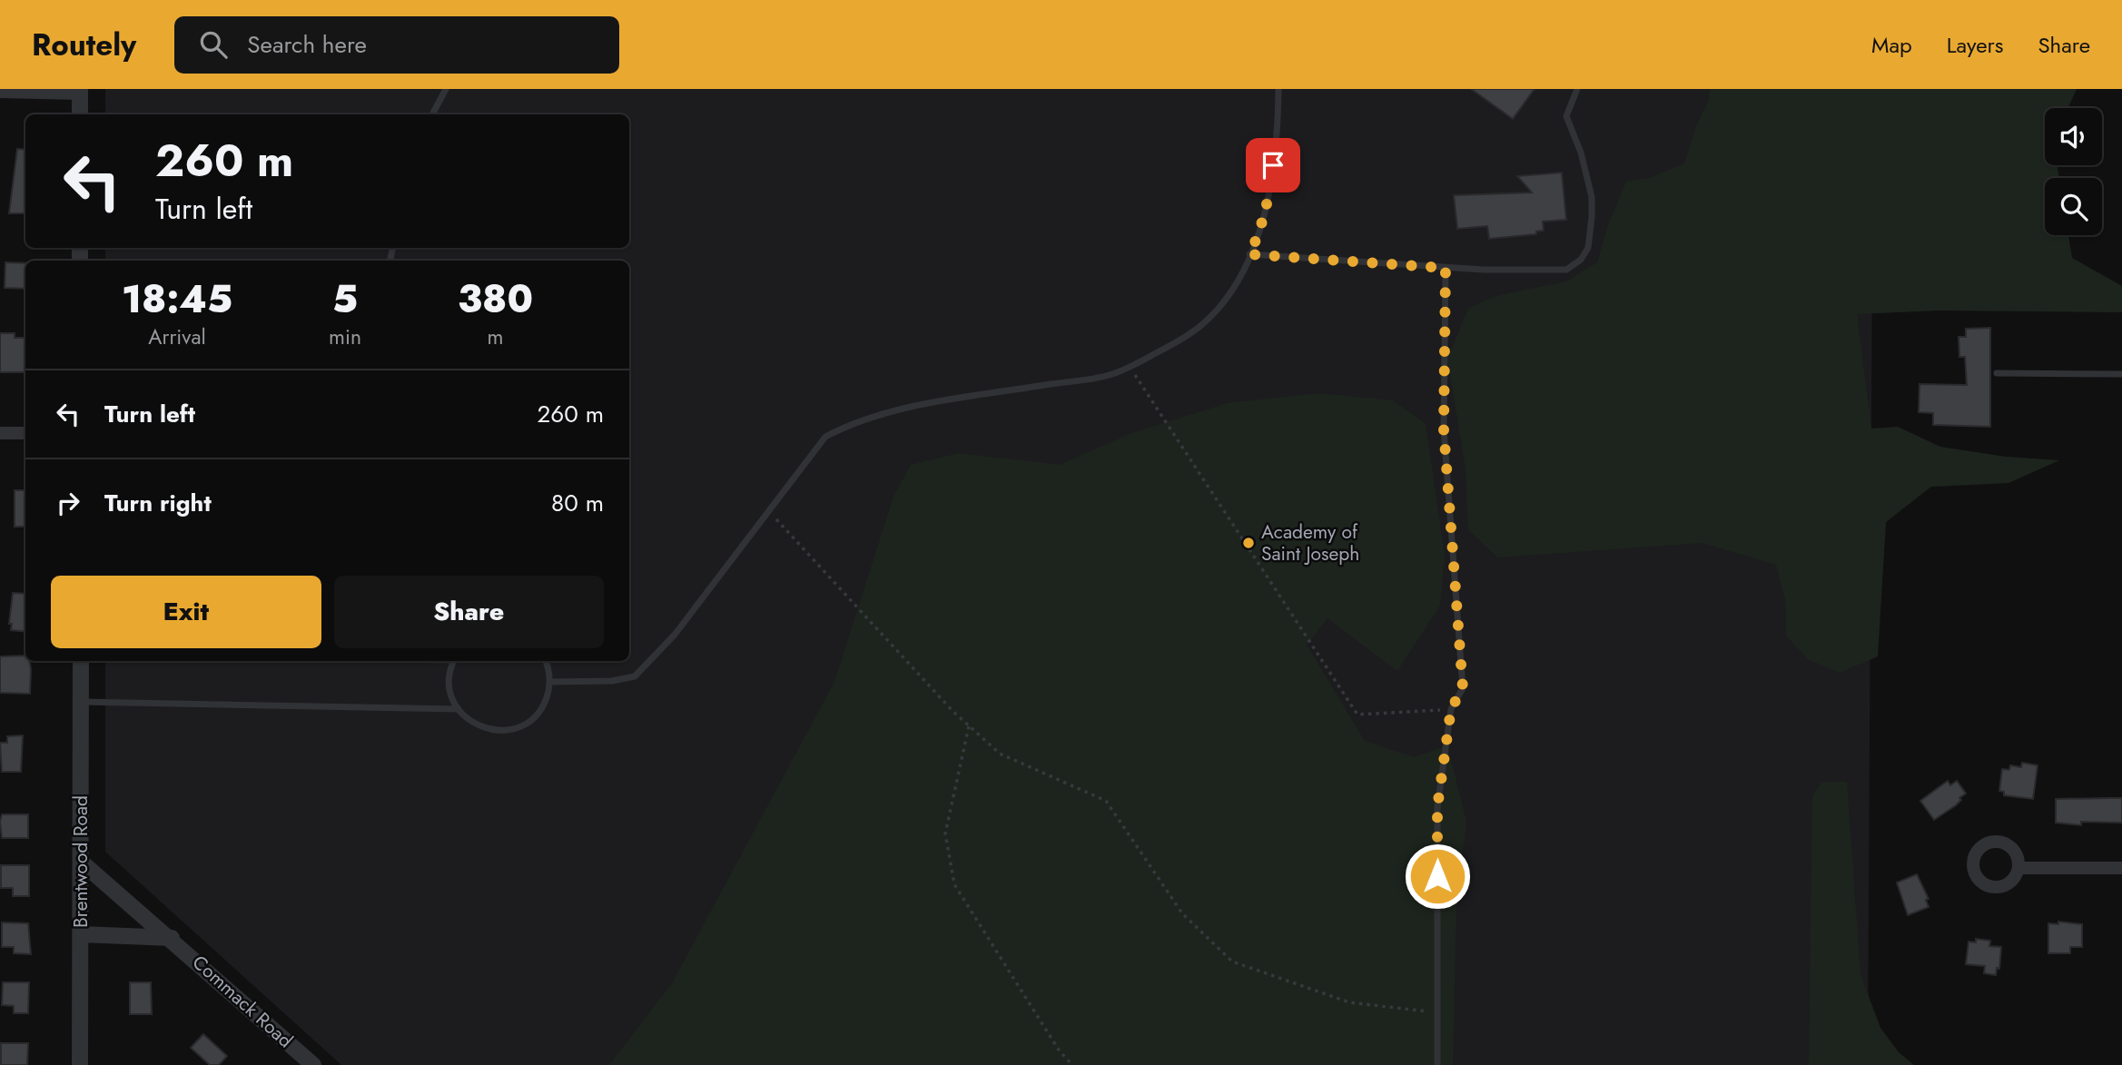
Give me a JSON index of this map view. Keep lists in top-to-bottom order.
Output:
{
  "streets": {
    "street": ["Brentwood Road", "Commack Road"]
  },
  "crossings": [
    ["Brentwood Road", "Commack Road"]
  ],
  "places": ["Academy of Saint Joseph"],
  "page": {
    "header": "Routely",
    "search": "Search here",
    "nav": ["Map", "Layers", "Share"],
    "turn": ["260 m", "Turn left"],
    "eta": [
      "18:45",
      "Arrival",
      "5",
      "min",
      "380",
      "m"
    ],
    "list": [
      {
        "name": "Turn left",
        "value": "260 m"
      },
      {
        "name": "Turn right",
        "value": "80 m"
      }
    ],
    "buttons": ["Exit", "Share"]
  }
}
